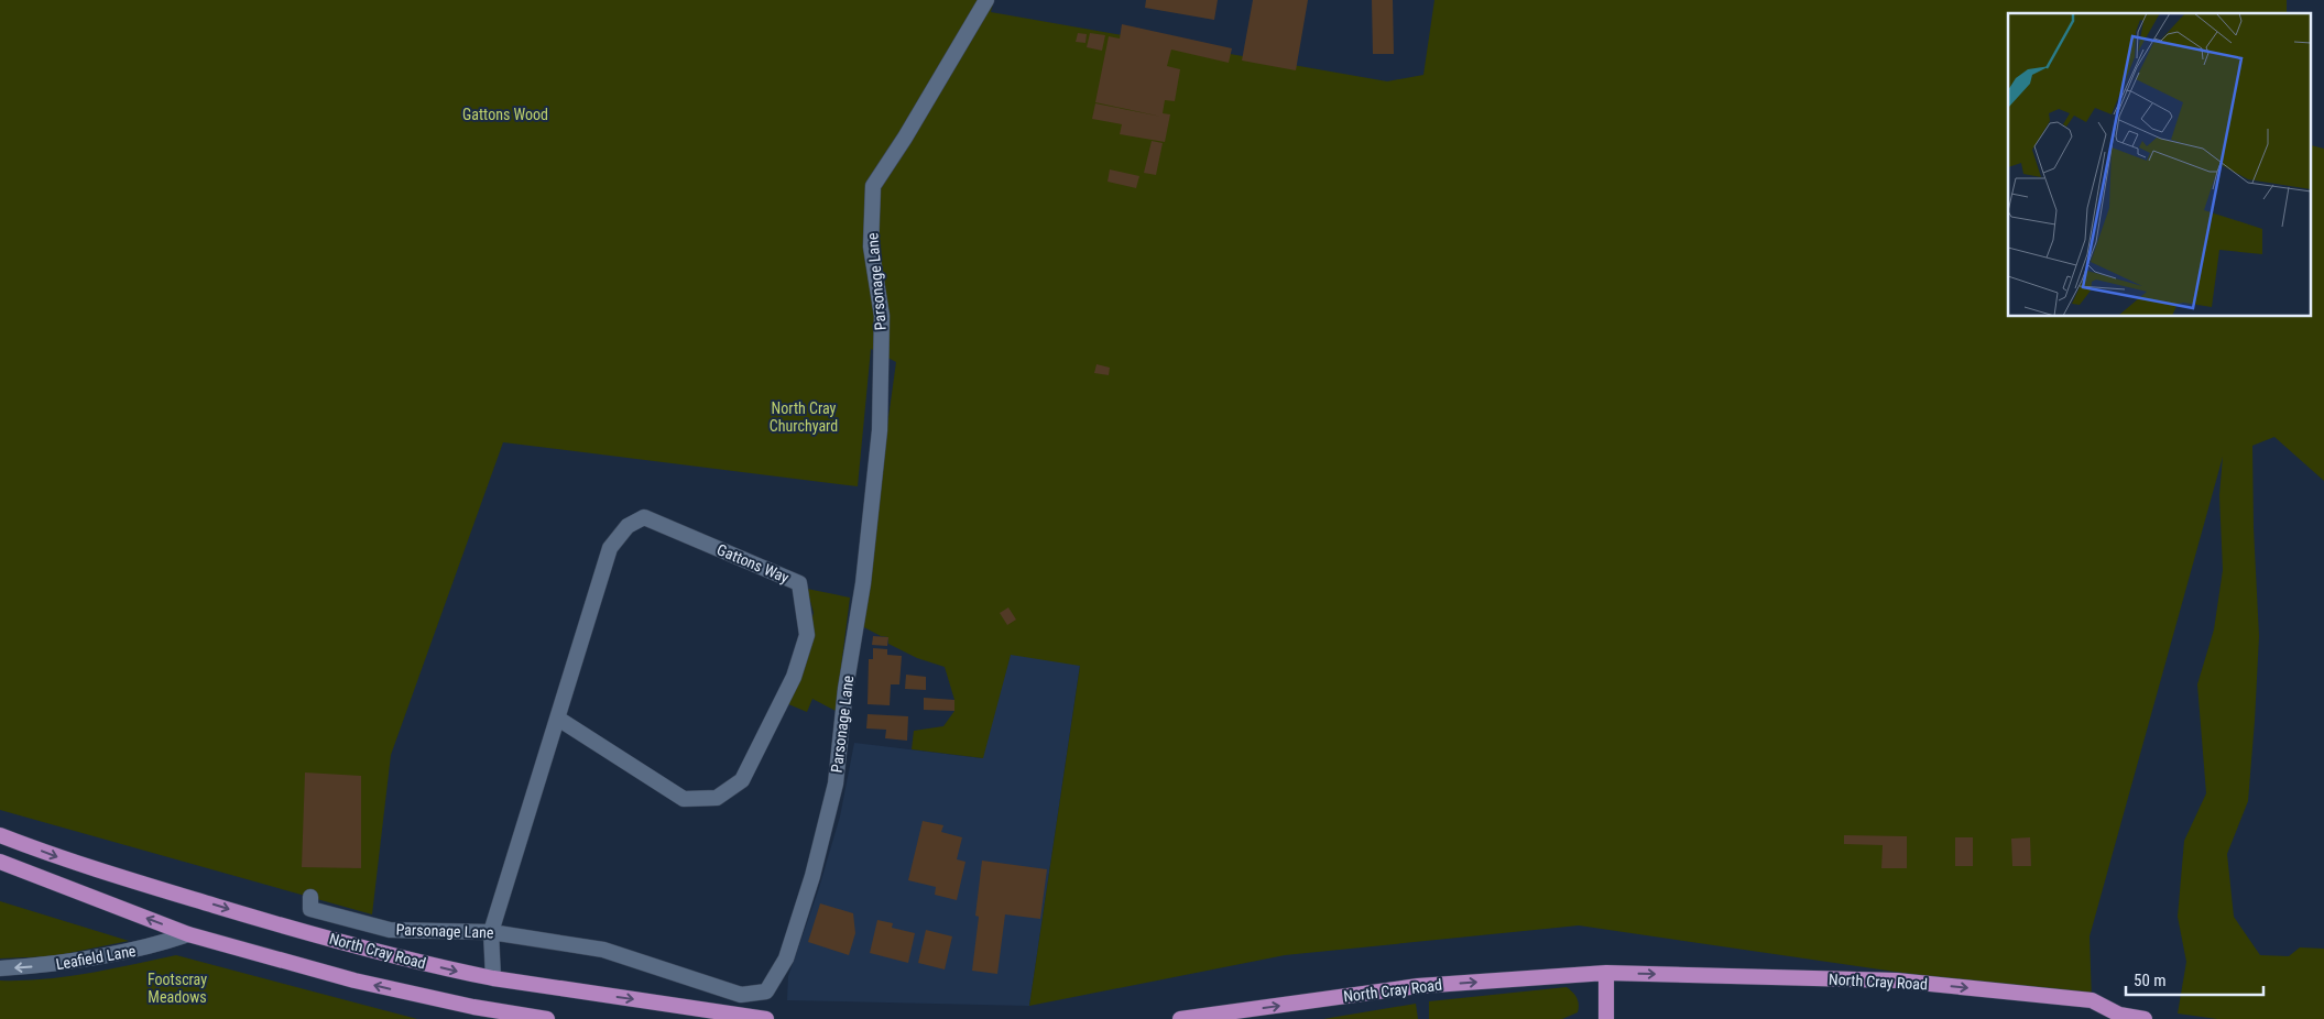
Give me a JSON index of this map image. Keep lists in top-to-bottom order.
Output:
{
  "streets": {
    "main road": ["North Cray Road"],
    "street": ["Parsonage Lane", "Gattons Way", "Leafield Lane"]
  },
  "crossings": [
    ["Parsonage Lane", "Gattons Way"],
    ["Gattons Way", "North Cray Road"]
  ],
  "one_way": ["Leafield Lane"],
  "parks": ["Gattons Wood", "North Cray Churchyard", "Footscray Meadows"],
  "scale_bar": "50 m"
}
